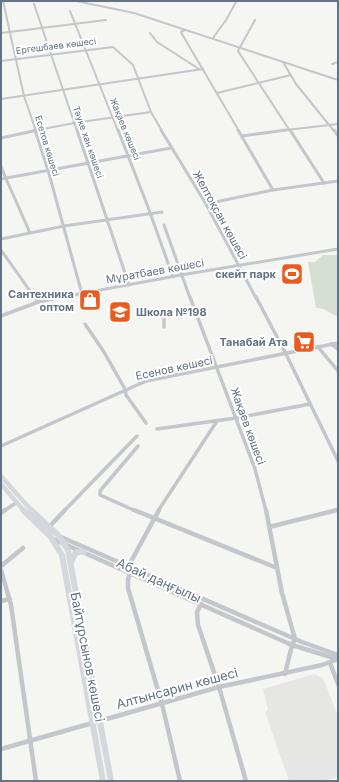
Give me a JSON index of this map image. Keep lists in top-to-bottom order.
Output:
{
  "streets": {
    "main road": ["Абай даңғылы", "Байтұрсынов көшесі"],
    "street": [
      "Ергешбаев көшесі",
      "Жақаев көшесі",
      "Тәуке хан көшесі",
      "Есетов көшесі",
      "Желтоқсан көшесі",
      "Мұратбаев көшесі",
      "Есенов көшесі",
      "Алтынсарин көшесі"
    ]
  },
  "crossings": [
    ["Ергешбаев көшесі", "Жақаев көшесі"],
    ["Ергешбаев көшесі", "Тәуке хан көшесі"],
    ["Ергешбаев көшесі", "Есетов көшесі"],
    ["Ергешбаев көшесі", "Желтоқсан көшесі"],
    ["Жақаев көшесі", "Мұратбаев көшесі"],
    ["Жақаев көшесі", "Есенов көшесі"],
    ["Жақаев көшесі", "Абай даңғылы"],
    ["Тәуке хан көшесі", "Мұратбаев көшесі"],
    ["Есетов көшесі", "Мұратбаев көшесі"],
    ["Желтоқсан көшесі", "Мұратбаев көшесі"],
    ["Желтоқсан көшесі", "Есенов көшесі"],
    ["Абай даңғылы", "Байтұрсынов көшесі"],
    ["Абай даңғылы", "Алтынсарин көшесі"],
    ["Байтұрсынов көшесі", "Алтынсарин көшесі"]
  ],
  "places": {
    "sports": ["скейт парк"],
    "shop": ["Сантехника оптом"],
    "school or university": ["Школа №198"],
    "supermarket": ["Танабай Ата"]
  }
}
